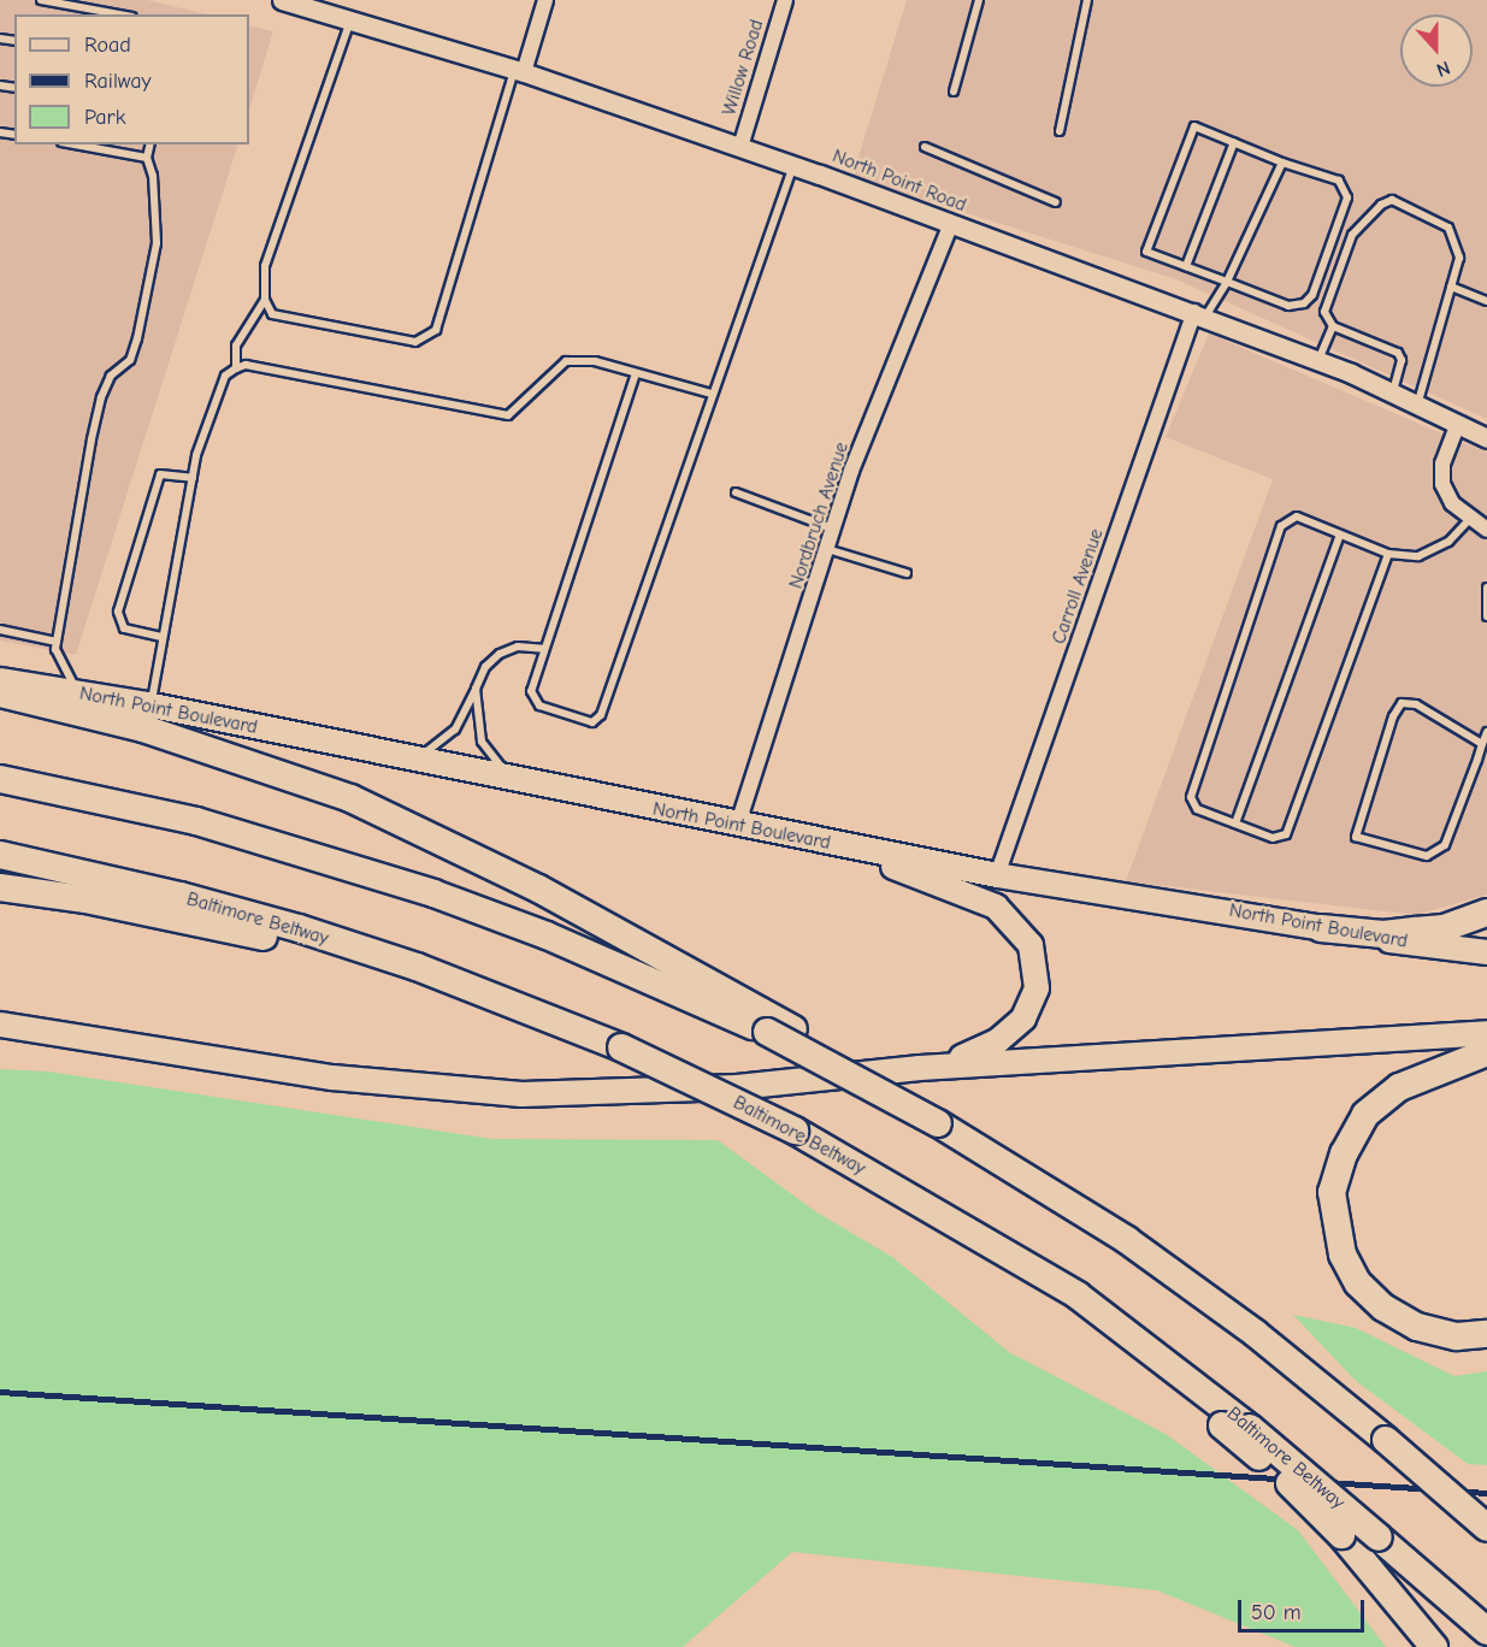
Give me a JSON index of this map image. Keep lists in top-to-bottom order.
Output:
{
  "streets": {
    "highway": ["Baltimore Beltway"],
    "main road": ["North Point Boulevard"],
    "street": [
      "Willow Road",
      "North Point Road",
      "Nordbruch Avenue",
      "Carroll Avenue"
    ]
  },
  "crossings": [
    ["Willow Road", "North Point Road"],
    ["North Point Road", "Nordbruch Avenue"],
    ["North Point Road", "Carroll Avenue"],
    ["Nordbruch Avenue", "North Point Boulevard"],
    ["Carroll Avenue", "North Point Boulevard"]
  ],
  "legend": ["Road", "Railway", "Park"],
  "scale_bar": "50 m",
  "north": "bottom"
}
